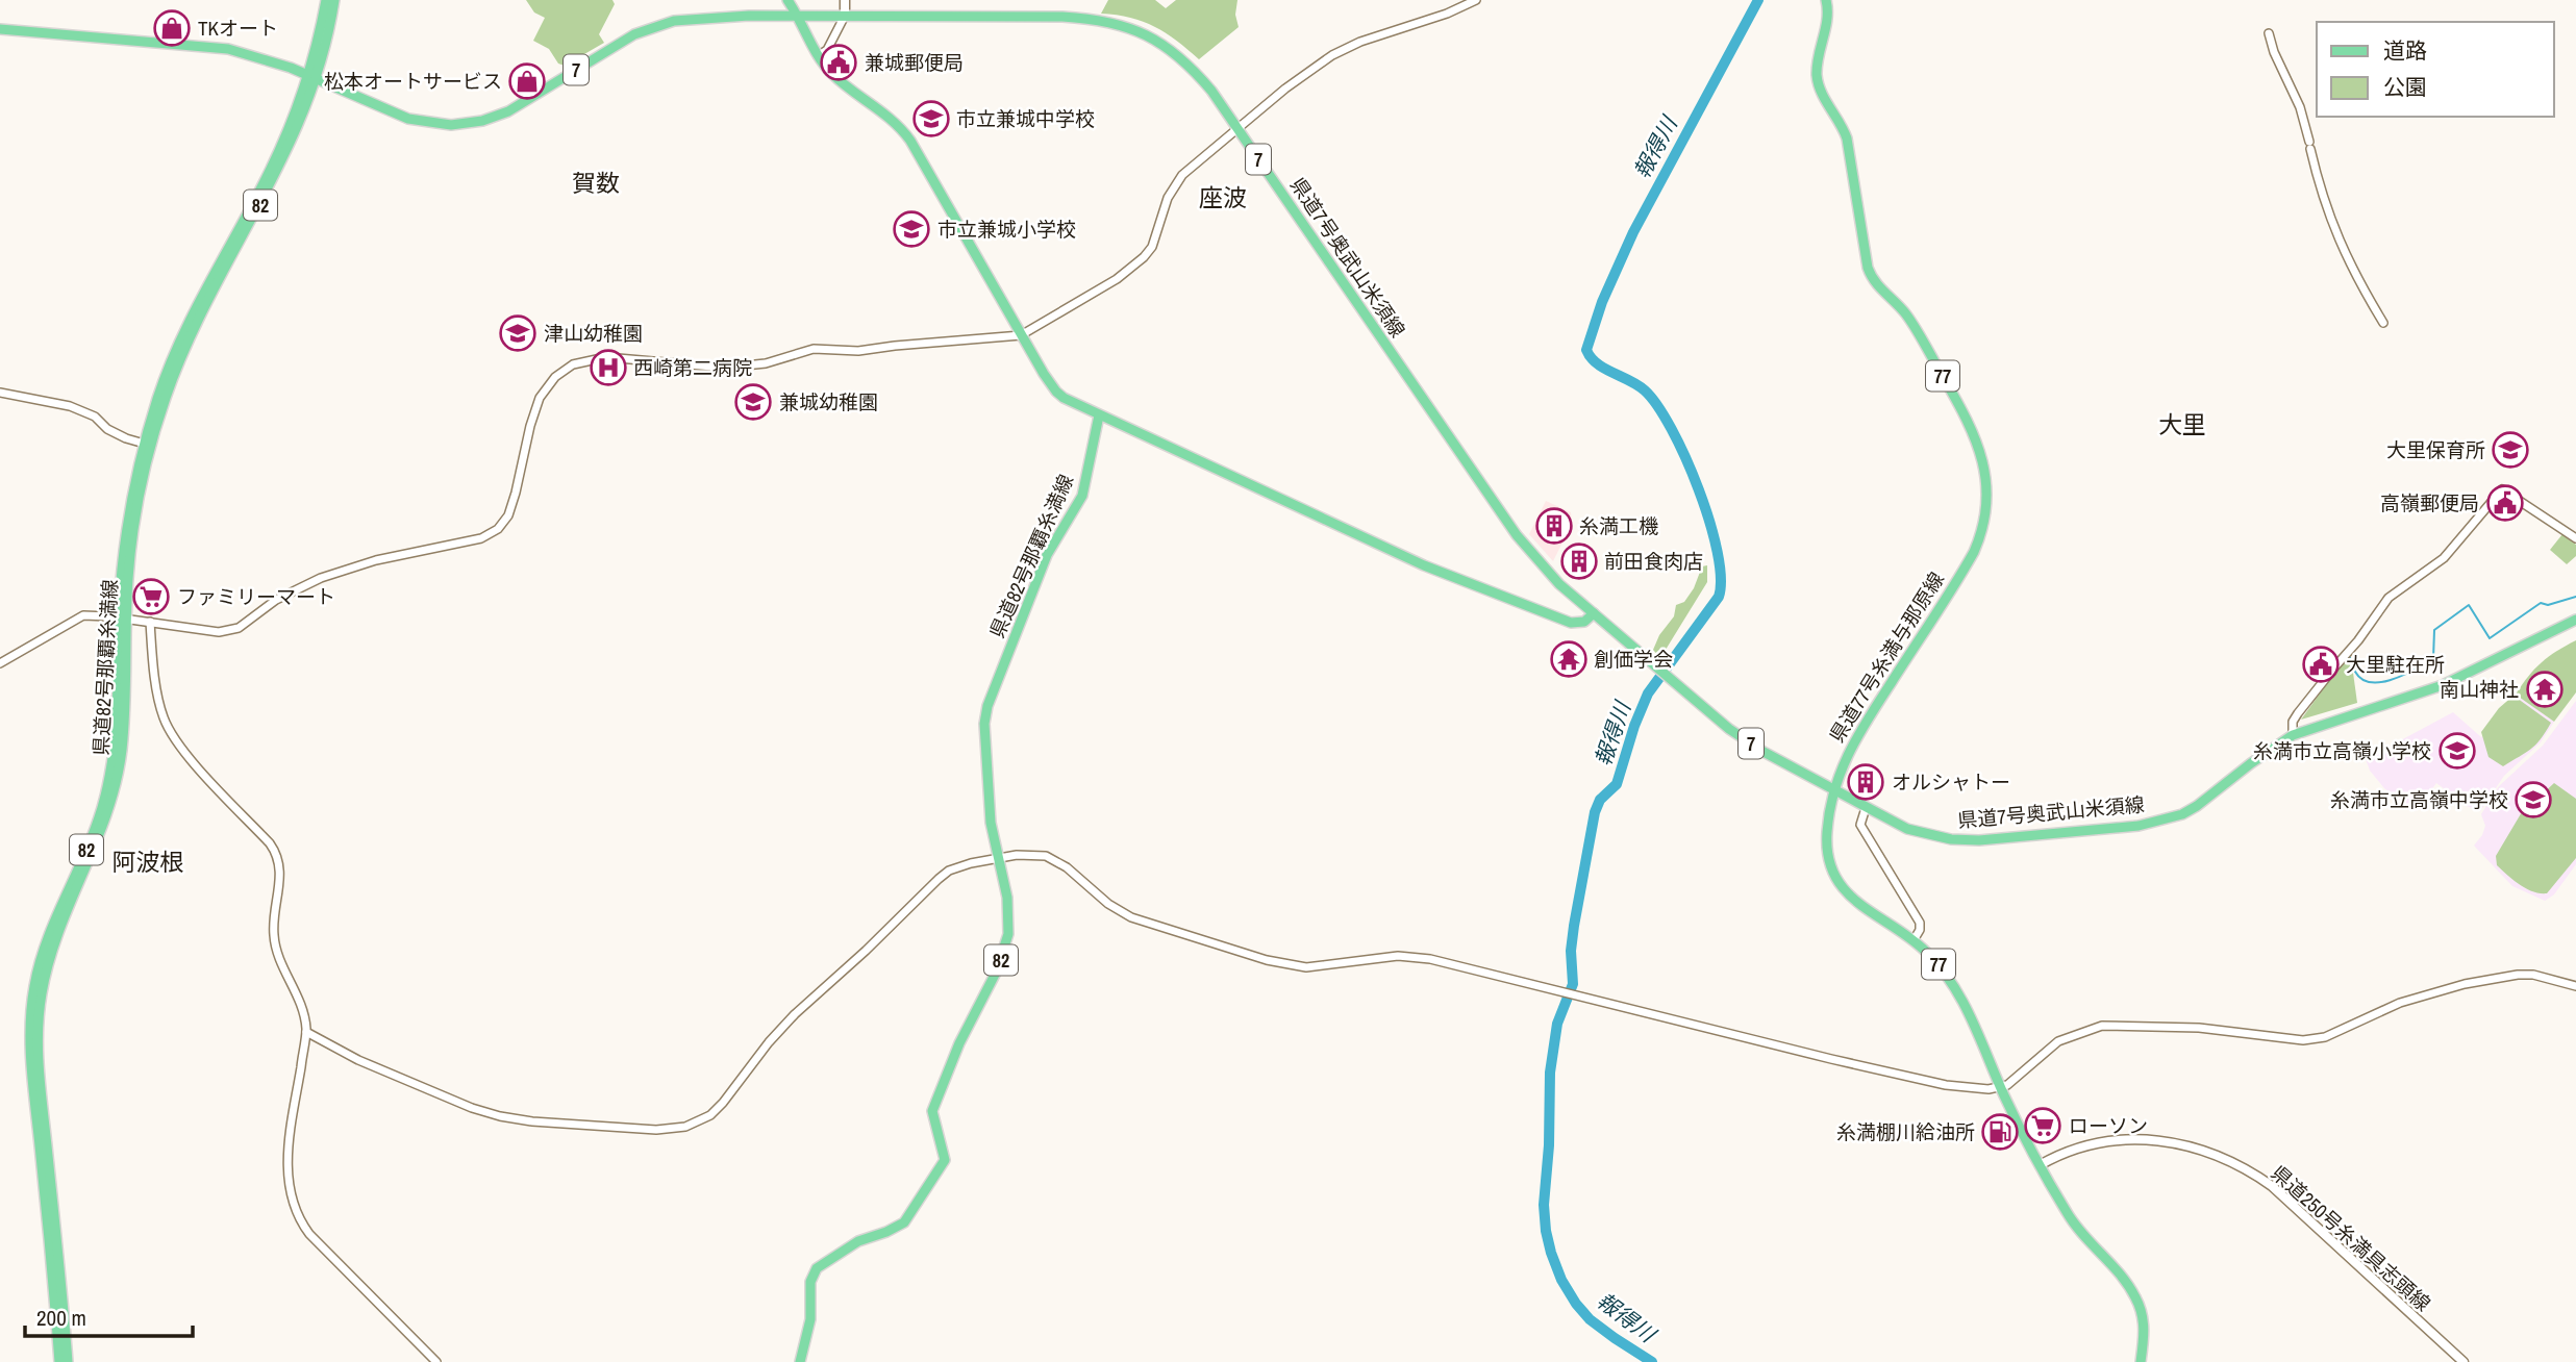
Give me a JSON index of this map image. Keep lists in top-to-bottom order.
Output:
{
  "streets": {
    "main road": [
      "7",
      "82",
      "県道7号奥武山米須線",
      "77",
      "県道82号那覇糸満線",
      "県道77号糸満与那原線",
      "県道250号糸満具志頭線"
    ]
  },
  "crossings": [
    ["県道7号奥武山米須線", "県道82号那覇糸満線"],
    ["県道7号奥武山米須線", "県道77号糸満与那原線"],
    ["県道77号糸満与那原線", "県道250号糸満具志頭線"]
  ],
  "districts": [
    "賀数",
    "座波",
    "大里",
    "阿波根"
  ],
  "water": ["報得川"],
  "places": {
    "shop": ["TKオート", "松本オートサービス"],
    "public building": ["兼城郵便局", "高嶺郵便局", "大里駐在所"],
    "school or university": [
      "市立兼城中学校",
      "市立兼城小学校",
      "津山幼稚園",
      "兼城幼稚園",
      "大里保育所",
      "糸満市立高嶺小学校",
      "糸満市立高嶺中学校"
    ],
    "hospital": ["西崎第二病院"],
    "building": ["糸満工機", "前田食肉店", "オルシャトー"],
    "supermarket": ["ファミリーマート", "ローソン"],
    "temple": ["創価学会", "南山神社"],
    "fuel station": ["糸満棚川給油所"]
  },
  "legend": ["道路", "公園"],
  "scale_bar": "200 m"
}
